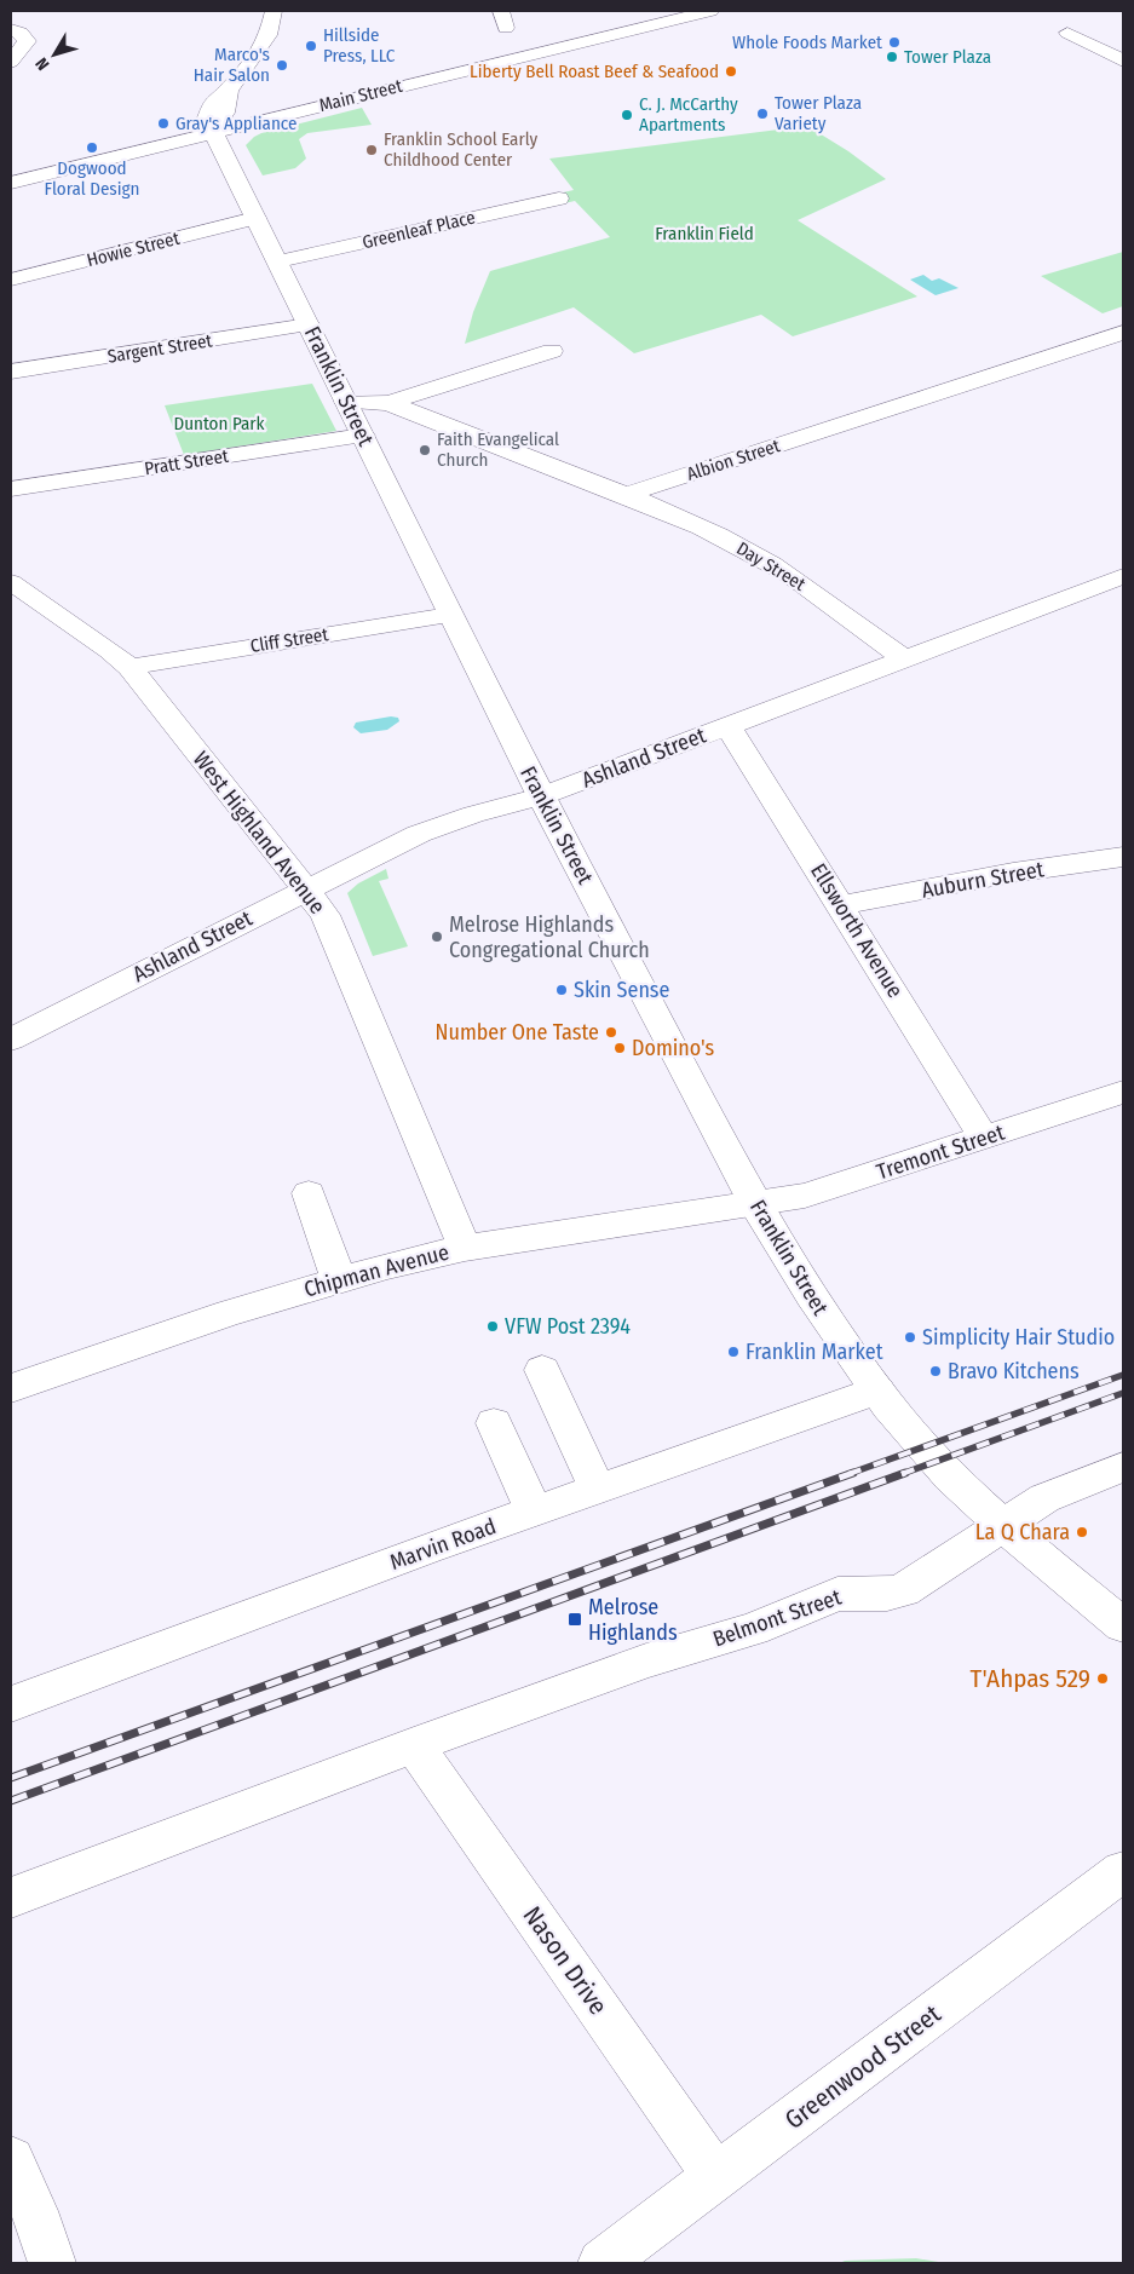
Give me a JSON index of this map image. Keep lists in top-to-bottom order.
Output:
{
  "streets": {
    "street": [
      "Main Street",
      "Greenleaf Place",
      "Howie Street",
      "Sargent Street",
      "Franklin Street",
      "Albion Street",
      "Pratt Street",
      "Day Street",
      "Cliff Street",
      "Ashland Street",
      "West Highland Avenue",
      "Auburn Street",
      "Ellsworth Avenue",
      "Tremont Street",
      "Chipman Avenue",
      "Marvin Road",
      "Belmont Street",
      "Nason Drive",
      "Greenwood Street"
    ]
  },
  "crossings": [
    ["Main Street", "Franklin Street"],
    ["Greenleaf Place", "Franklin Street"],
    ["Howie Street", "Franklin Street"],
    ["Sargent Street", "Franklin Street"],
    ["Franklin Street", "Pratt Street"],
    ["Franklin Street", "Cliff Street"],
    ["Franklin Street", "Ashland Street"],
    ["Franklin Street", "Tremont Street"],
    ["Franklin Street", "Chipman Avenue"],
    ["Franklin Street", "Marvin Road"],
    ["Franklin Street", "Belmont Street"],
    ["Albion Street", "Day Street"],
    ["Day Street", "Ashland Street"],
    ["Cliff Street", "West Highland Avenue"],
    ["Ashland Street", "West Highland Avenue"],
    ["Ashland Street", "Ellsworth Avenue"],
    ["West Highland Avenue", "Chipman Avenue"],
    ["Auburn Street", "Ellsworth Avenue"],
    ["Ellsworth Avenue", "Tremont Street"],
    ["Tremont Street", "Chipman Avenue"],
    ["Belmont Street", "Nason Drive"],
    ["Nason Drive", "Greenwood Street"]
  ],
  "parks": ["Franklin Field", "Dunton Park"],
  "places": {
    "other": [
      "Whole Foods Market",
      "Hillside Press, LLC",
      "Tower Plaza",
      "Marco's Hair Salon",
      "Liberty Bell Roast Beef & Seafood",
      "Tower Plaza Variety",
      "C. J. McCarthy Apartments",
      "Gray's Appliance",
      "Dogwood Floral Design",
      "Franklin School Early Childhood Center",
      "Faith Evangelical Church",
      "Melrose Highlands Congregational Church",
      "Skin Sense",
      "Number One Taste",
      "Domino's",
      "VFW Post 2394",
      "Simplicity Hair Studio",
      "Franklin Market",
      "Bravo Kitchens",
      "La Q Chara",
      "T'Ahpas 529"
    ],
    "transit": ["Melrose Highlands"]
  },
  "north": "bottom left"
}
